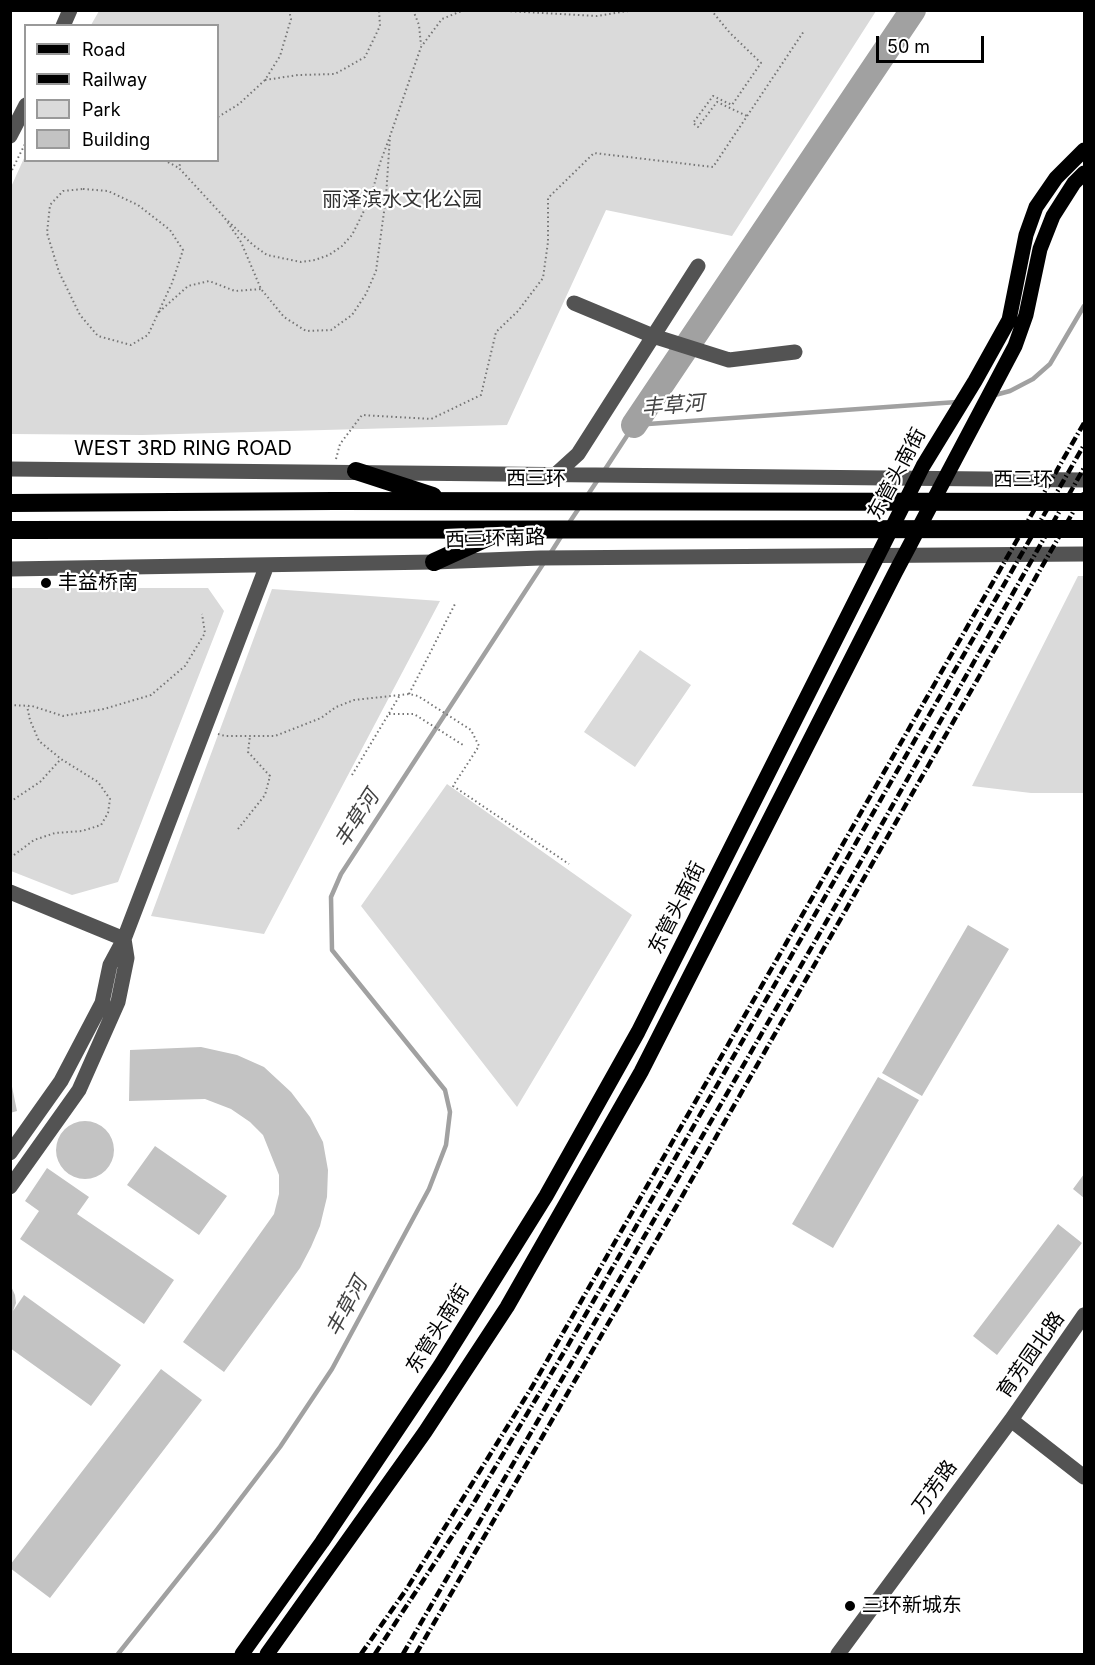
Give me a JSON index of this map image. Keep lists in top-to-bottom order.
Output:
{
  "streets": {
    "highway": ["西三环"],
    "main road": ["东管头南街"],
    "street": [
      "WEST 3RD RING ROAD",
      "西三环南路",
      "育芳园北路",
      "万芳路"
    ]
  },
  "crossings": [
    ["育芳园北路", "万芳路"]
  ],
  "water": ["丰草河"],
  "parks": ["丽泽滨水文化公园"],
  "places": ["丰益桥南", "三环新城东"],
  "legend": [
    "Road",
    "Railway",
    "Park",
    "Building"
  ],
  "scale_bar": "50 m"
}
